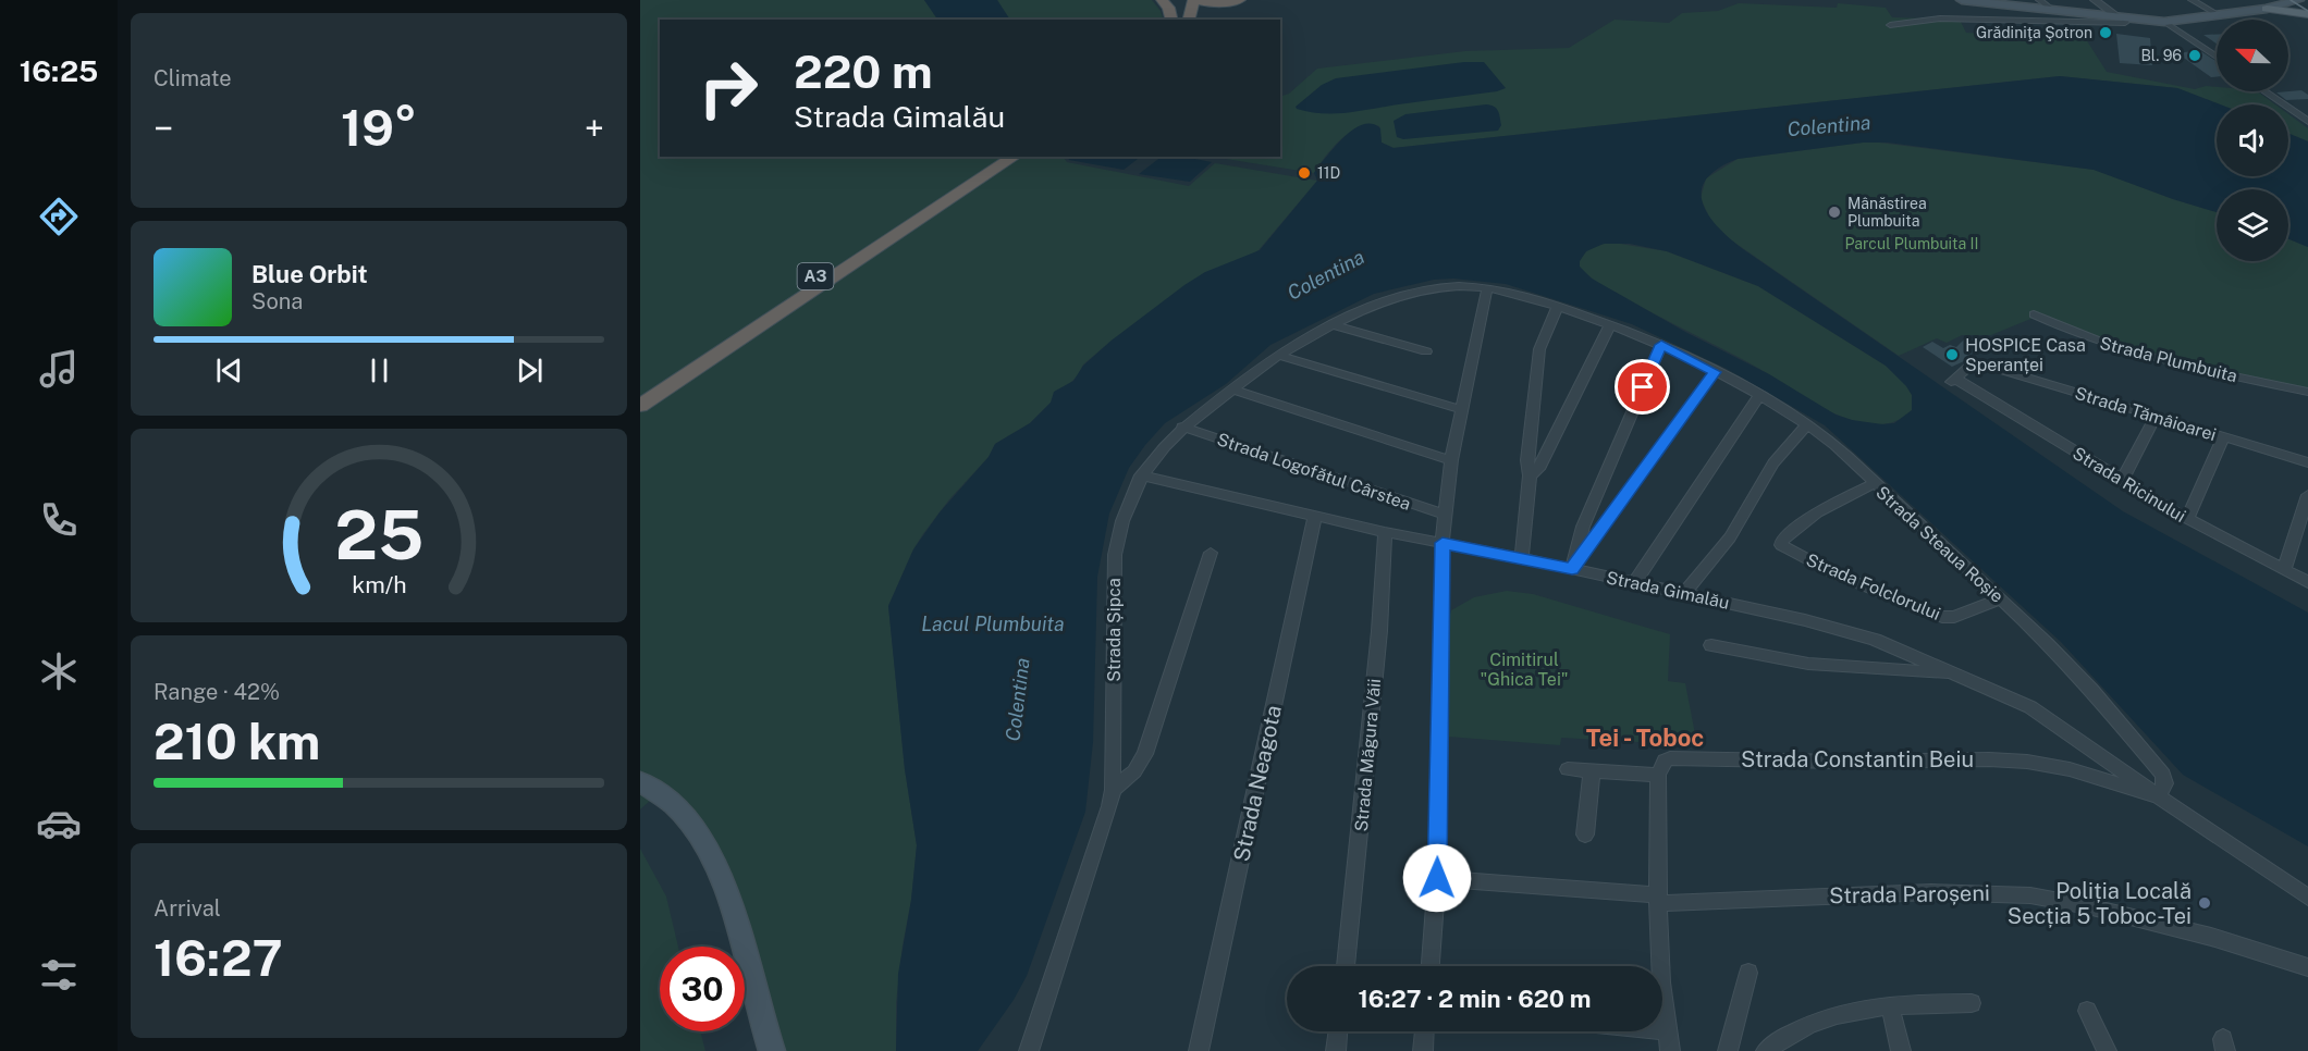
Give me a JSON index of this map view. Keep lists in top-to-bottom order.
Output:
{
  "streets": {
    "highway": ["A3"],
    "street": [
      "Strada Plumbuita",
      "Strada Tămâioarei",
      "Strada Logofătul Cârstea",
      "Strada Ricinului",
      "Strada Steaua Roșie",
      "Strada Folclorului",
      "Strada Gimalău",
      "Strada Șipca",
      "Strada Măgura Văii",
      "Strada Constantin Beiu",
      "Strada Neagota",
      "Strada Paroșeni"
    ]
  },
  "crossings": [
    ["Strada Tămâioarei", "Strada Ricinului"],
    ["Strada Logofătul Cârstea", "Strada Șipca"],
    ["Strada Steaua Roșie", "Strada Folclorului"],
    ["Strada Steaua Roșie", "Strada Gimalău"],
    ["Strada Steaua Roșie", "Strada Șipca"],
    ["Strada Steaua Roșie", "Strada Constantin Beiu"],
    ["Strada Gimalău", "Strada Șipca"],
    ["Strada Gimalău", "Strada Măgura Văii"],
    ["Strada Gimalău", "Strada Constantin Beiu"],
    ["Strada Gimalău", "Strada Neagota"]
  ],
  "districts": ["Tei - Toboc"],
  "water": ["Colentina", "Lacul Plumbuita"],
  "parks": ["Parcul Plumbuita II", "Cimitirul \"Ghica Tei\""],
  "places": [
    "Grădiniţa Şotron",
    "Bl. 96",
    "11D",
    "Mânăstirea Plumbuita",
    "HOSPICE Casa Speranței",
    "Poliția Locală Secția 5 Toboc-Tei"
  ],
  "north": "left",
  "page": {
    "tabs": "16:25",
    "tile": [
      "Climate",
      ["Range · 42%", "210 km"],
      ["Arrival", "16:27"]
    ],
    "turn": ["220 m", "Strada Gimalău"],
    "heat": ["−", "19°", "+"],
    "song": ["Blue Orbit", "Sona"],
    "limit": "30",
    "trip": "16:27 · 2 min · 620 m",
    "gauge": ["25", "km/h"]
  }
}
